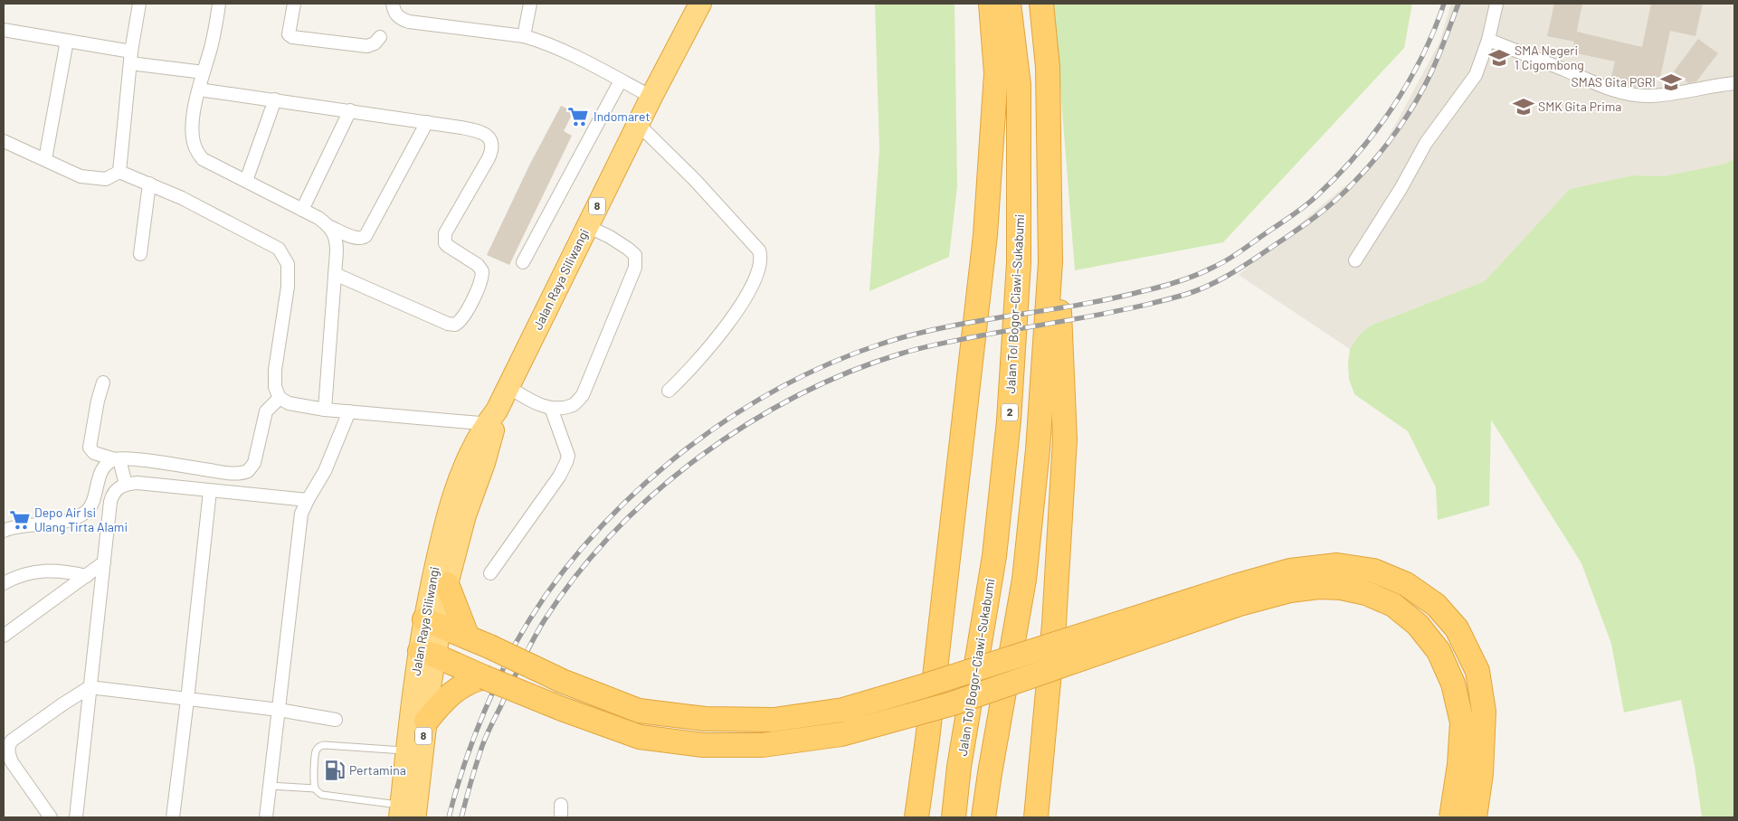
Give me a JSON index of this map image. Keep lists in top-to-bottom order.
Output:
{
  "streets": {
    "highway": [
      "8",
      "Jalan Raya Siliwangi",
      "Jalan Tol Bogor–Ciawi–Sukabumi",
      "2"
    ]
  },
  "places": {
    "school or university": ["SMA Negeri 1 Cigombong", "SMAS Gita PGRI", "SMK Gita Prima"],
    "supermarket": ["Indomaret", "Depo Air Isi Ulang Tirta Alami"],
    "fuel station": ["Pertamina"]
  }
}
